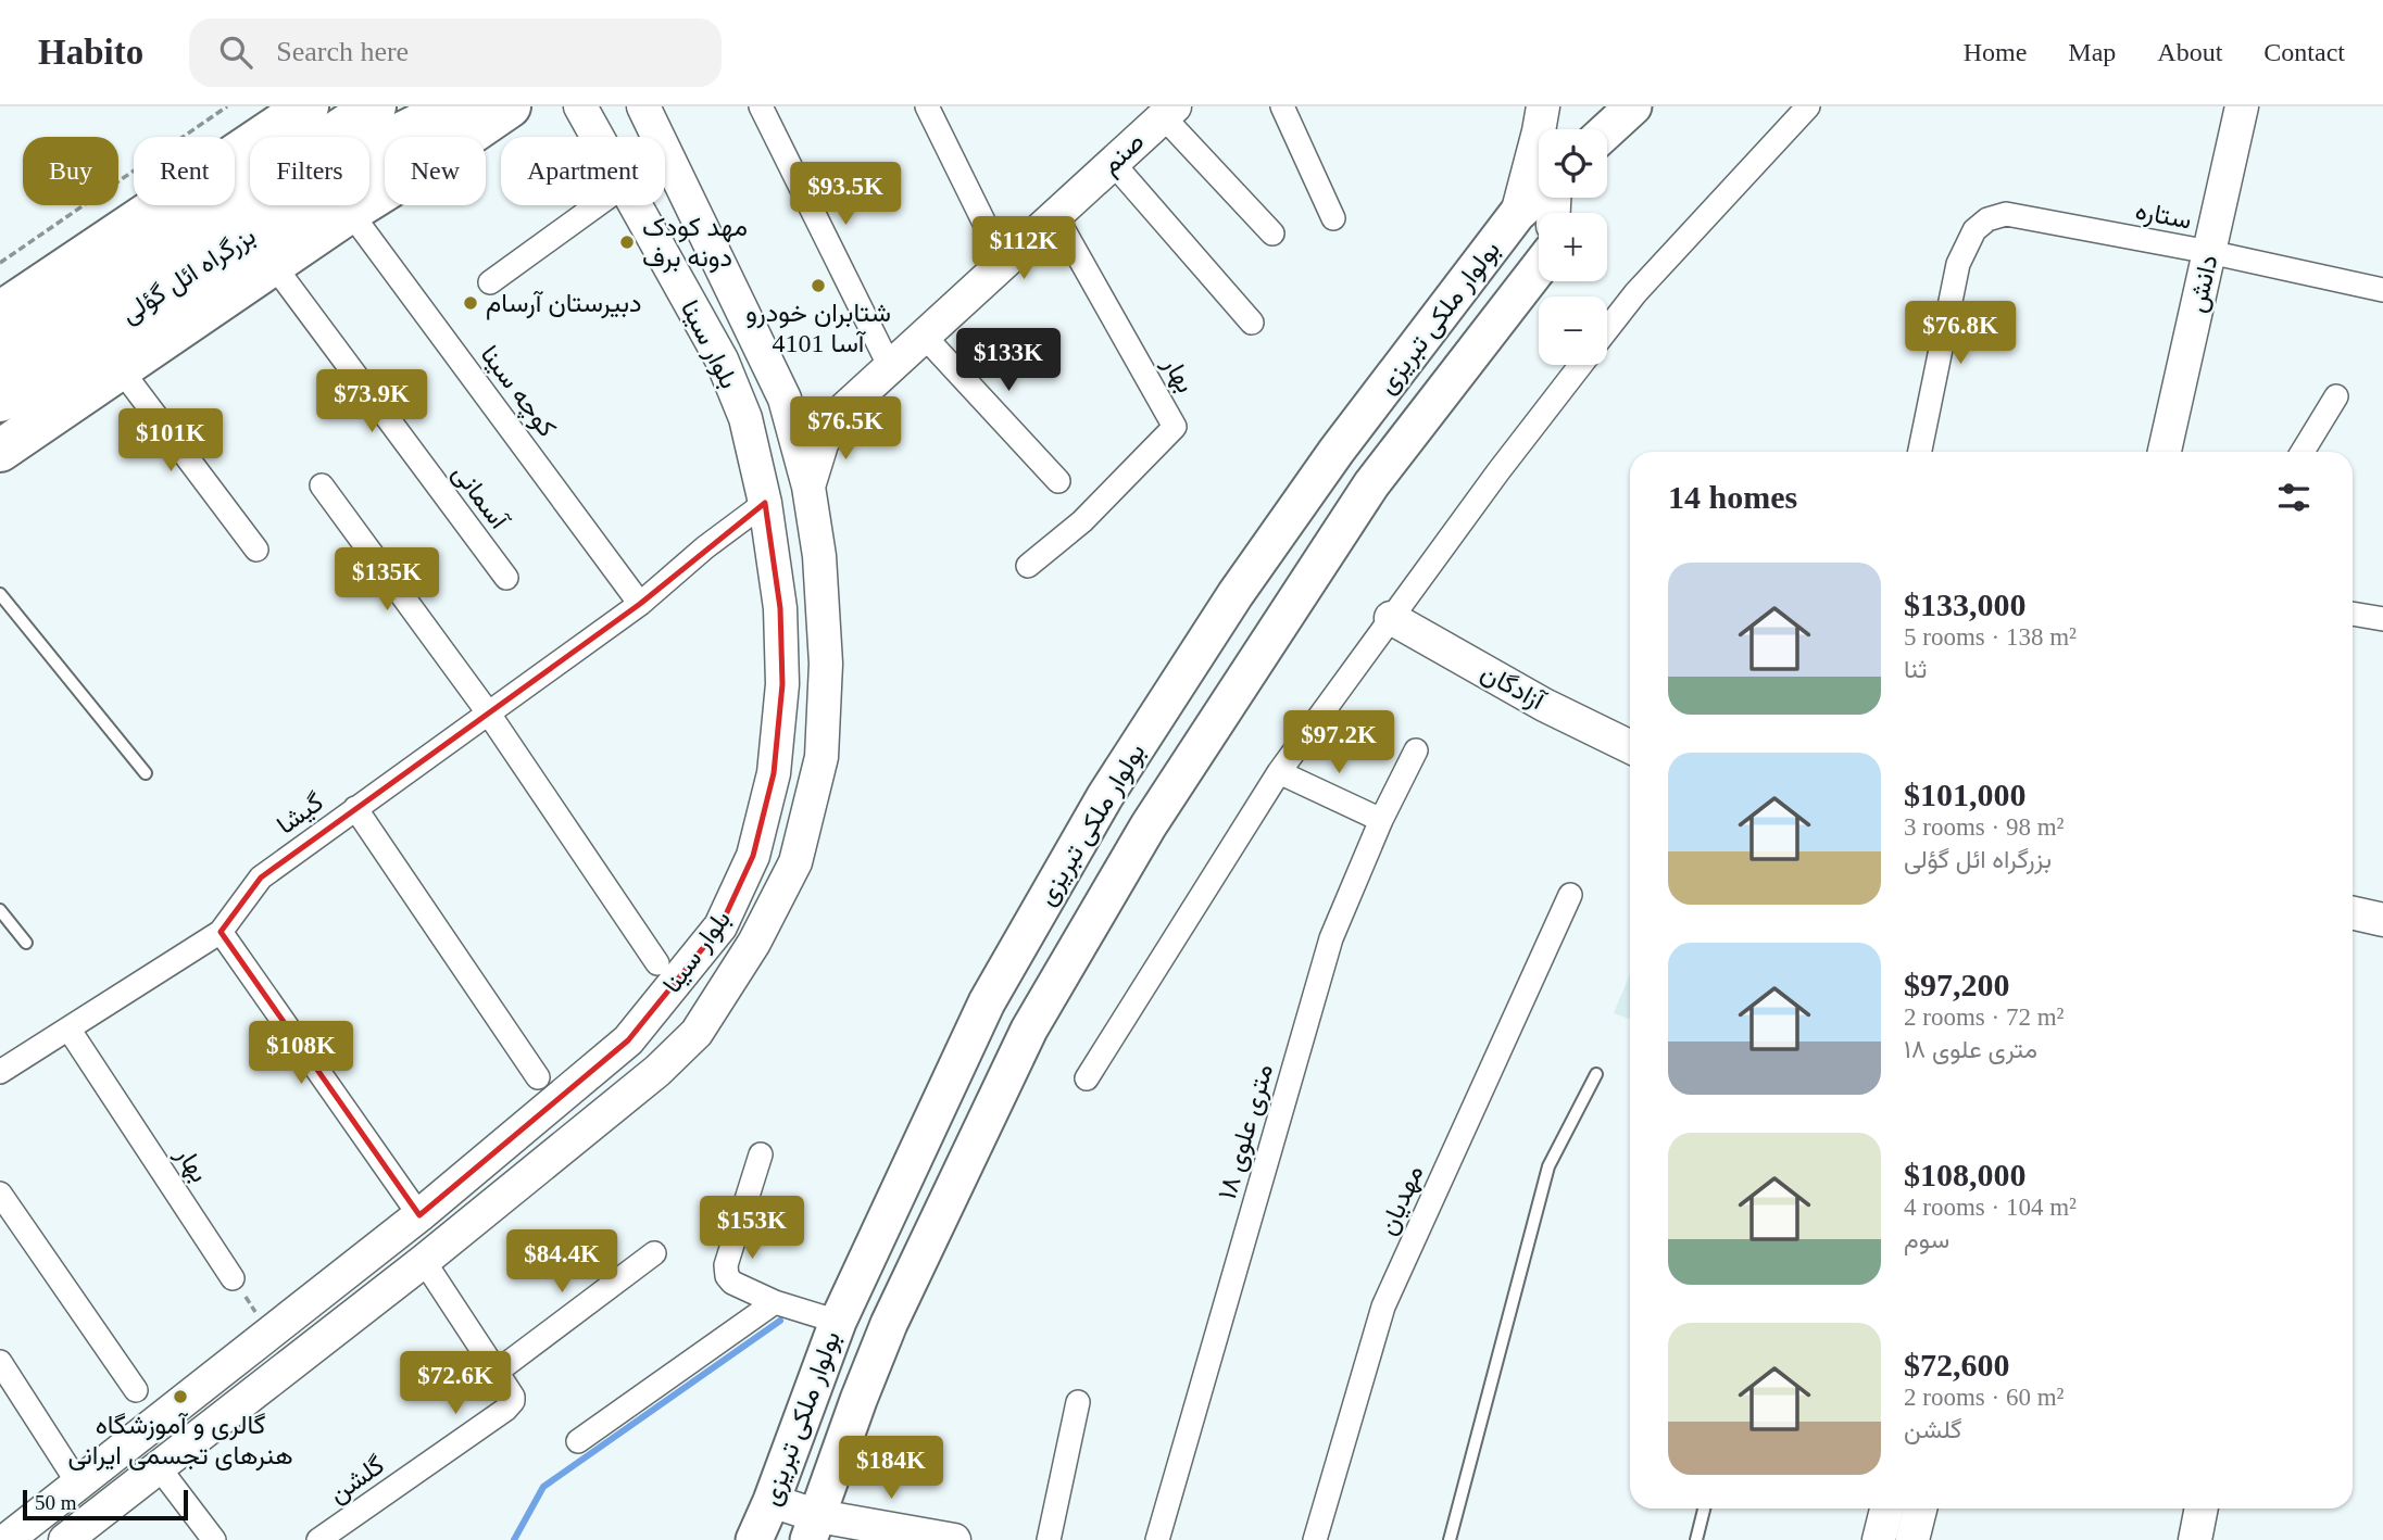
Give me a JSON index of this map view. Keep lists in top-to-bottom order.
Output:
{
  "streets": {
    "highway": ["بزرگراه ائل گؤلی"],
    "main road": [
      "صنم",
      "دانش",
      "بولوار ملکی تبریزی",
      "بلوار سینا",
      "آزادگان"
    ],
    "street": [
      "ستاره",
      "بهار",
      "کوچه سینا",
      "آسمانی",
      "گیشا",
      "۱۸ متری علوی",
      "مهدیان",
      "گلشن"
    ]
  },
  "crossings": [
    ["صنم", "بهار"],
    ["ستاره", "دانش"],
    ["بلوار سینا", "گیشا"],
    ["بلوار سینا", "گلشن"],
    ["بهار", "گیشا"],
    ["کوچه سینا", "گیشا"]
  ],
  "places": [
    "مهد کودک دونه برف",
    "شتابران خودرو 4101 آسا",
    "دبیرستان آرسام",
    "گالری و آموزشگاه هنرهای تجسمی ایرانی"
  ],
  "scale_bar": "50 m",
  "page": {
    "header": "Habito",
    "search": "Search here",
    "nav": [
      "Home",
      "Map",
      "About",
      "Contact"
    ],
    "map_buttons": ["+", "−"],
    "chip": [
      "Buy",
      "Rent",
      "Filters",
      "New",
      "Apartment"
    ],
    "price": [
      "$93.5K",
      "$112K",
      "$76.8K",
      "$133K",
      "$73.9K",
      "$76.5K",
      "$101K",
      "$135K",
      "$97.2K",
      "$108K",
      "$153K",
      "$84.4K",
      "$72.6K",
      "$184K"
    ],
    "heading": "14 homes",
    "list": [
      {
        "name": "$133,000",
        "note": "5 rooms · 138 m² · ثنا"
      },
      {
        "name": "$101,000",
        "note": "3 rooms · 98 m² · بزرگراه ائل گؤلی"
      },
      {
        "name": "$97,200",
        "note": "2 rooms · 72 m² · ۱۸ متری علوی"
      },
      {
        "name": "$108,000",
        "note": "4 rooms · 104 m² · سوم"
      },
      {
        "name": "$72,600",
        "note": "2 rooms · 60 m² · گلشن"
      }
    ],
    "scale": "50 m"
  }
}
